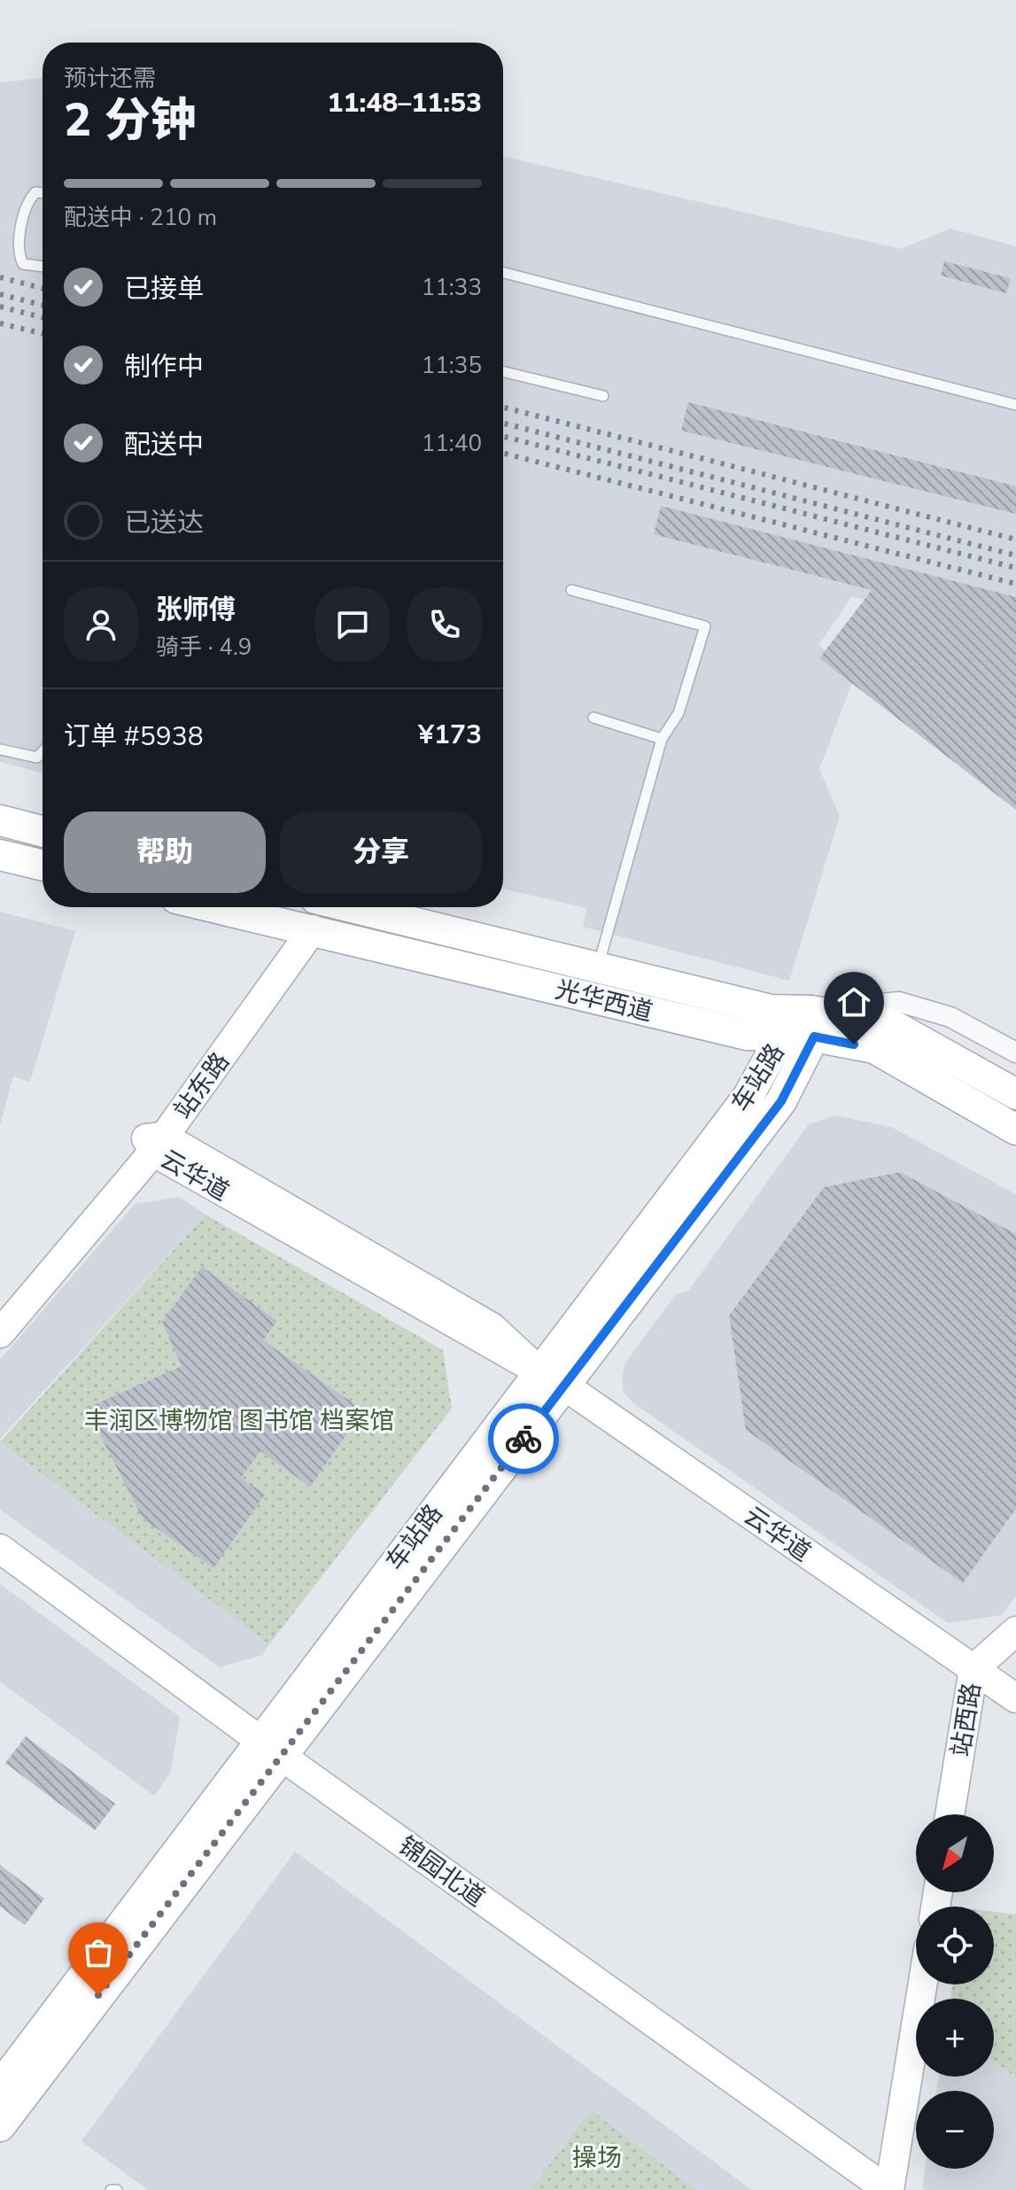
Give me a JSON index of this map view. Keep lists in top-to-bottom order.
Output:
{
  "streets": {
    "main road": ["光华西道", "车站路"],
    "street": [
      "站东路",
      "云华道",
      "站西路",
      "锦园北道"
    ]
  },
  "crossings": [
    ["光华西道", "车站路"],
    ["光华西道", "站东路"],
    ["车站路", "云华道"],
    ["车站路", "锦园北道"],
    ["站东路", "云华道"],
    ["云华道", "站西路"]
  ],
  "parks": ["丰润区博物馆 图书馆 档案馆", "操场"],
  "north": "bottom left",
  "page": {
    "heading": ["2 分钟", "预计还需", "11:48–11:53"],
    "panel": [
      "张师傅",
      "骑手 · 4.9",
      "订单 #5938",
      "¥173"
    ],
    "bar": "配送中 · 210 m",
    "list": [
      ["已接单", "11:33"],
      ["制作中", "11:35"],
      ["配送中", "11:40"],
      "已送达"
    ],
    "buttons": ["帮助", "分享"],
    "map_buttons": ["+", "−"]
  }
}
